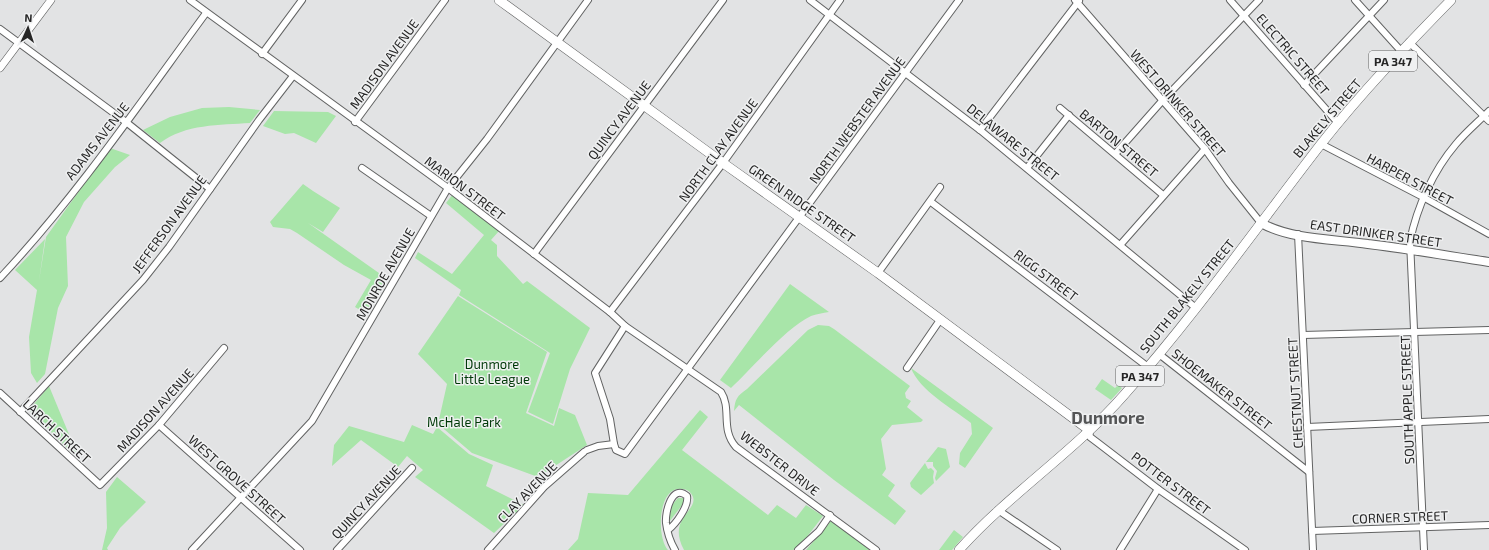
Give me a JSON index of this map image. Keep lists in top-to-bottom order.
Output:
{
  "streets": {
    "main road": [
      "PA 347",
      "BLAKELY STREET",
      "GREEN RIDGE STREET",
      "EAST DRINKER STREET",
      "SOUTH BLAKELY STREET"
    ],
    "street": [
      "ELECTRIC STREET",
      "MADISON AVENUE",
      "WEST DRINKER STREET",
      "QUINCY AVENUE",
      "NORTH WEBSTER AVENUE",
      "ADAMS AVENUE",
      "DELAWARE STREET",
      "BARTON STREET",
      "NORTH CLAY AVENUE",
      "HARPER STREET",
      "MARION STREET",
      "JEFFERSON AVENUE",
      "MONROE AVENUE",
      "RIGG STREET",
      "SHOEMAKER STREET",
      "CHESTNUT STREET",
      "SOUTH APPLE STREET",
      "LARCH STREET",
      "WEBSTER DRIVE",
      "WEST GROVE STREET",
      "POTTER STREET",
      "CLAY AVENUE",
      "CORNER STREET"
    ]
  },
  "crossings": [
    ["ELECTRIC STREET", "BLAKELY STREET"],
    ["MADISON AVENUE", "MARION STREET"],
    ["MADISON AVENUE", "LARCH STREET"],
    ["MADISON AVENUE", "WEST GROVE STREET"],
    ["WEST DRINKER STREET", "BLAKELY STREET"],
    ["WEST DRINKER STREET", "EAST DRINKER STREET"],
    ["WEST DRINKER STREET", "SOUTH BLAKELY STREET"],
    ["BLAKELY STREET", "HARPER STREET"],
    ["BLAKELY STREET", "EAST DRINKER STREET"],
    ["BLAKELY STREET", "SOUTH BLAKELY STREET"],
    ["QUINCY AVENUE", "MARION STREET"],
    ["QUINCY AVENUE", "GREEN RIDGE STREET"],
    ["NORTH WEBSTER AVENUE", "DELAWARE STREET"],
    ["NORTH WEBSTER AVENUE", "MARION STREET"],
    ["NORTH WEBSTER AVENUE", "GREEN RIDGE STREET"],
    ["ADAMS AVENUE", "MARION STREET"],
    ["DELAWARE STREET", "NORTH CLAY AVENUE"],
    ["DELAWARE STREET", "SOUTH BLAKELY STREET"],
    ["NORTH CLAY AVENUE", "MARION STREET"],
    ["NORTH CLAY AVENUE", "GREEN RIDGE STREET"],
    ["HARPER STREET", "SOUTH APPLE STREET"],
    ["MARION STREET", "JEFFERSON AVENUE"],
    ["MARION STREET", "MONROE AVENUE"],
    ["MARION STREET", "WEBSTER DRIVE"],
    ["GREEN RIDGE STREET", "MONROE AVENUE"],
    ["GREEN RIDGE STREET", "SOUTH BLAKELY STREET"],
    ["GREEN RIDGE STREET", "POTTER STREET"],
    ["JEFFERSON AVENUE", "LARCH STREET"],
    ["EAST DRINKER STREET", "SOUTH BLAKELY STREET"],
    ["EAST DRINKER STREET", "CHESTNUT STREET"],
    ["EAST DRINKER STREET", "SOUTH APPLE STREET"],
    ["MONROE AVENUE", "WEST GROVE STREET"],
    ["RIGG STREET", "SOUTH BLAKELY STREET"],
    ["SOUTH BLAKELY STREET", "SHOEMAKER STREET"],
    ["SOUTH BLAKELY STREET", "POTTER STREET"],
    ["SHOEMAKER STREET", "CHESTNUT STREET"],
    ["CHESTNUT STREET", "CORNER STREET"],
    ["SOUTH APPLE STREET", "CORNER STREET"]
  ],
  "districts": ["Dunmore"],
  "parks": ["Dunmore Little League", "McHale Park"],
  "north": "top"
}
